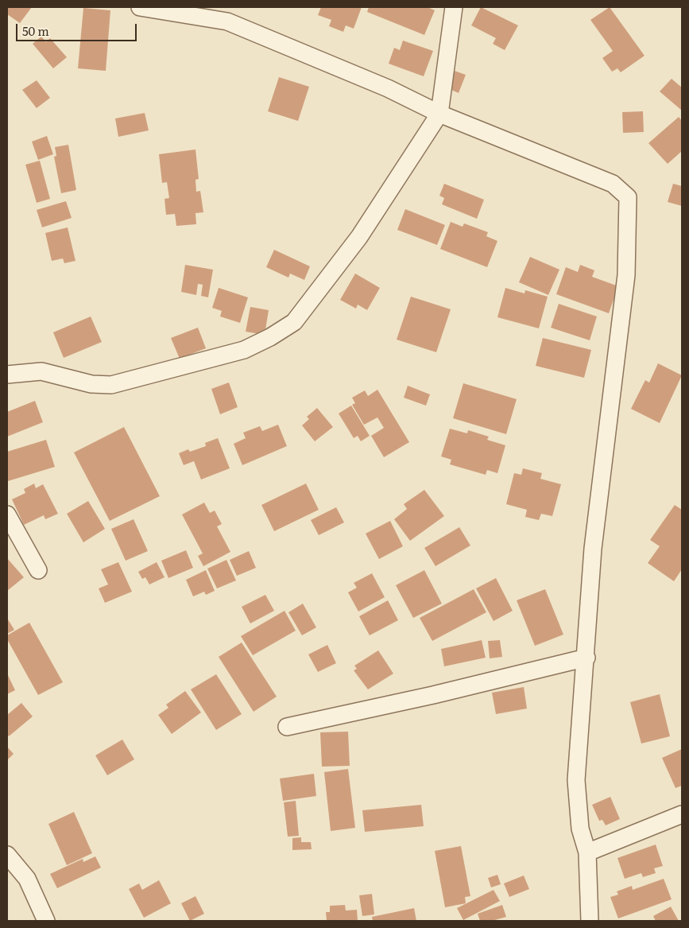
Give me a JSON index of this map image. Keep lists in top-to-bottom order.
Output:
{
  "scale_bar": "50 m"
}
